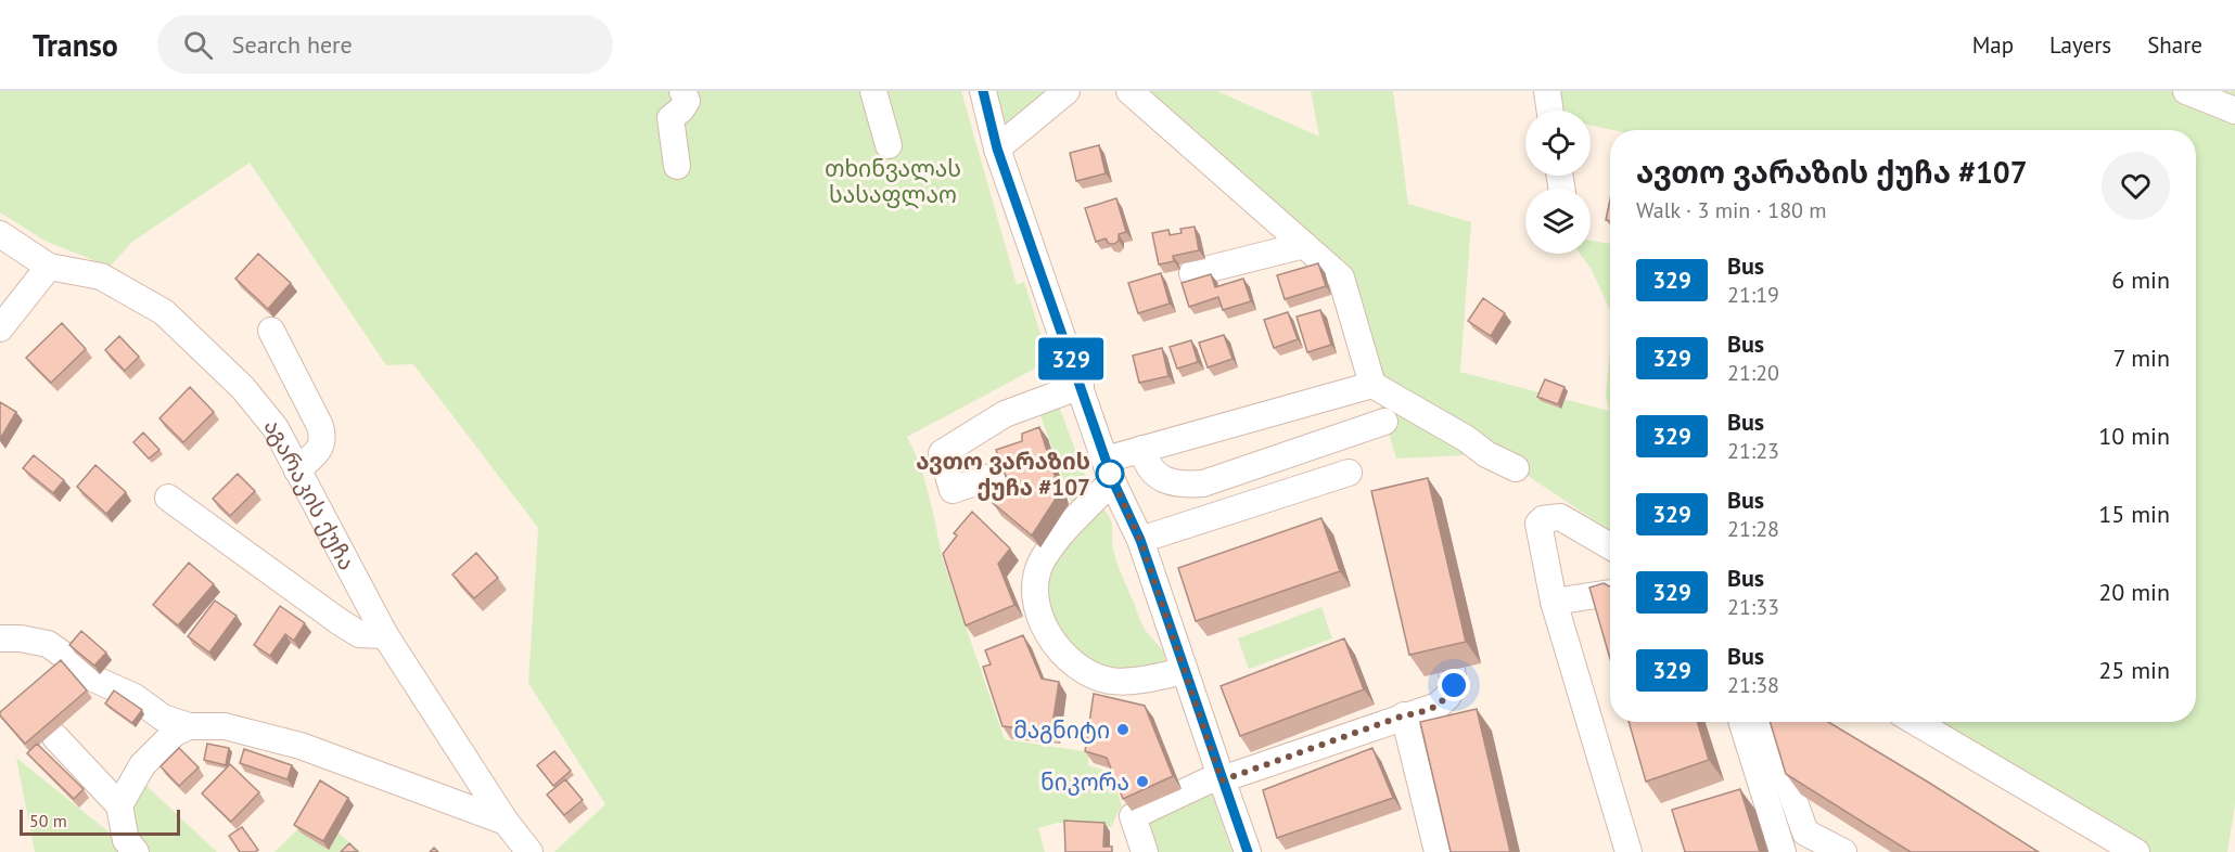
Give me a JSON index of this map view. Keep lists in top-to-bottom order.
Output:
{
  "streets": {
    "street": ["აგარაკის ქუჩა"]
  },
  "parks": ["თხინვალას სასაფლაო"],
  "places": ["ავთო ვარაზის ქუჩა #107", "მაგნიტი", "ნიკორა"],
  "lines": ["bus line 329"],
  "scale_bar": "50 m",
  "page": {
    "header": "Transo",
    "search": "Search here",
    "nav": ["Map", "Layers", "Share"],
    "on_map": "329",
    "heading": ["ავთო ვარაზის ქუჩა #107", "Walk · 3 min · 180 m"],
    "list": [
      {
        "mark": "329",
        "name": "Bus",
        "note": "21:19",
        "value": "6 min"
      },
      {
        "mark": "329",
        "name": "Bus",
        "note": "21:20",
        "value": "7 min"
      },
      {
        "mark": "329",
        "name": "Bus",
        "note": "21:23",
        "value": "10 min"
      },
      {
        "mark": "329",
        "name": "Bus",
        "note": "21:28",
        "value": "15 min"
      },
      {
        "mark": "329",
        "name": "Bus",
        "note": "21:33",
        "value": "20 min"
      },
      {
        "mark": "329",
        "name": "Bus",
        "note": "21:38",
        "value": "25 min"
      }
    ],
    "scale": "50 m"
  }
}
